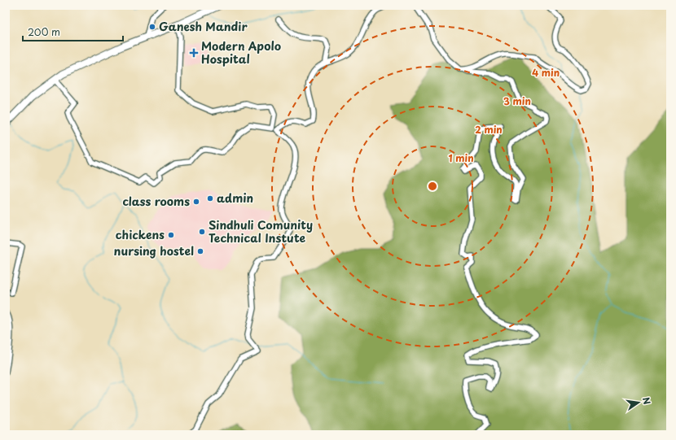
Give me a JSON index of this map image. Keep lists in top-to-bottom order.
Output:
{
  "places": {
    "other": [
      "Ganesh Mandir",
      "admin",
      "class rooms",
      "Sindhuli Comunity Technical Instute",
      "chickens",
      "nursing hostel"
    ],
    "health": ["Modern Apolo Hospital"]
  },
  "scale_bar": "200 m",
  "north": "right",
  "rings": [
    "4 min",
    "3 min",
    "2 min",
    "1 min"
  ]
}
